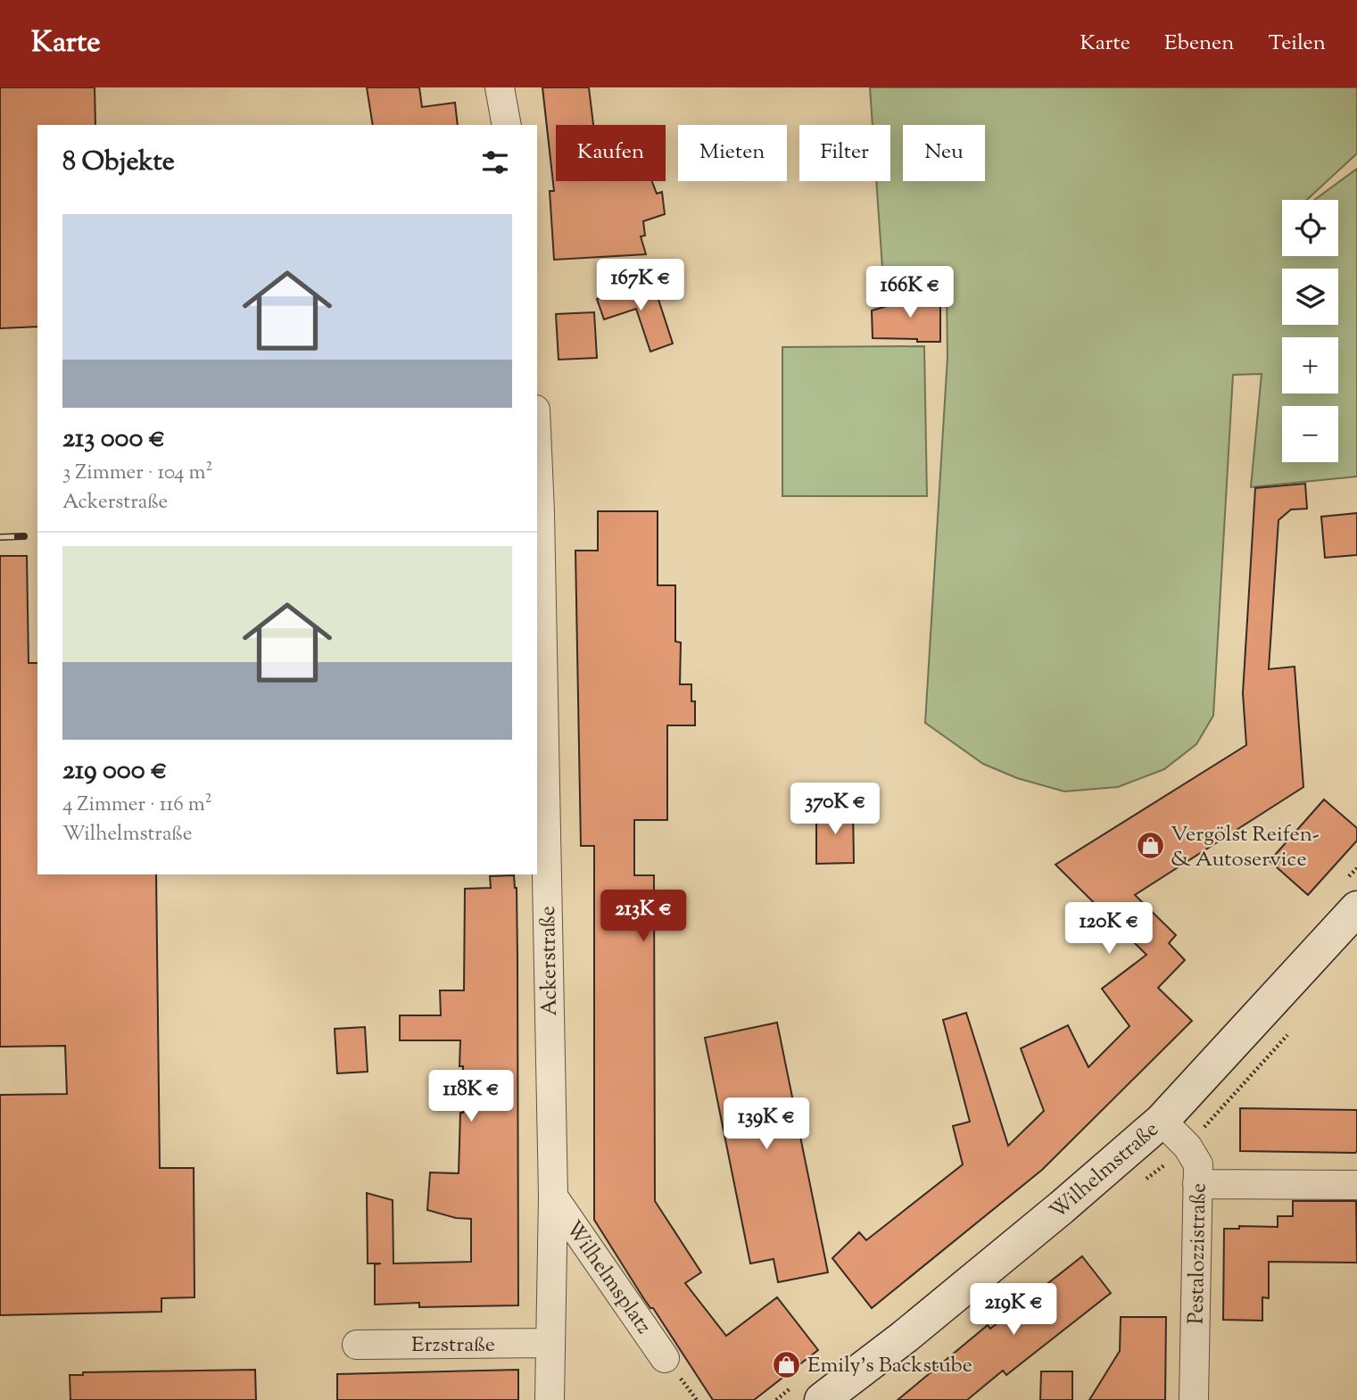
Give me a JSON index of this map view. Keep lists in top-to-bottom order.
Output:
{
  "streets": {
    "main road": ["Wilhelmstraße"],
    "street": [
      "Ackerstraße",
      "Pestalozzistraße",
      "Wilhelmsplatz",
      "Erzstraße"
    ]
  },
  "crossings": [
    ["Ackerstraße", "Wilhelmsplatz"],
    ["Ackerstraße", "Erzstraße"],
    ["Wilhelmstraße", "Pestalozzistraße"]
  ],
  "places": {
    "shop": ["Vergölst Reifen- & Autoservice", "Emily's Backstube"]
  },
  "page": {
    "header": "Karte",
    "nav": ["Karte", "Ebenen", "Teilen"],
    "chip": [
      "Kaufen",
      "Mieten",
      "Filter",
      "Neu"
    ],
    "heading": "8 Objekte",
    "map_buttons": ["+", "−"],
    "list": [
      {
        "name": "213 000 €",
        "note": "3 Zimmer · 104 m² · Ackerstraße"
      },
      {
        "name": "219 000 €",
        "note": "4 Zimmer · 116 m² · Wilhelmstraße"
      }
    ],
    "price": [
      "167K €",
      "166K €",
      "370K €",
      "213K €",
      "120K €",
      "118K €",
      "139K €",
      "219K €"
    ]
  }
}
